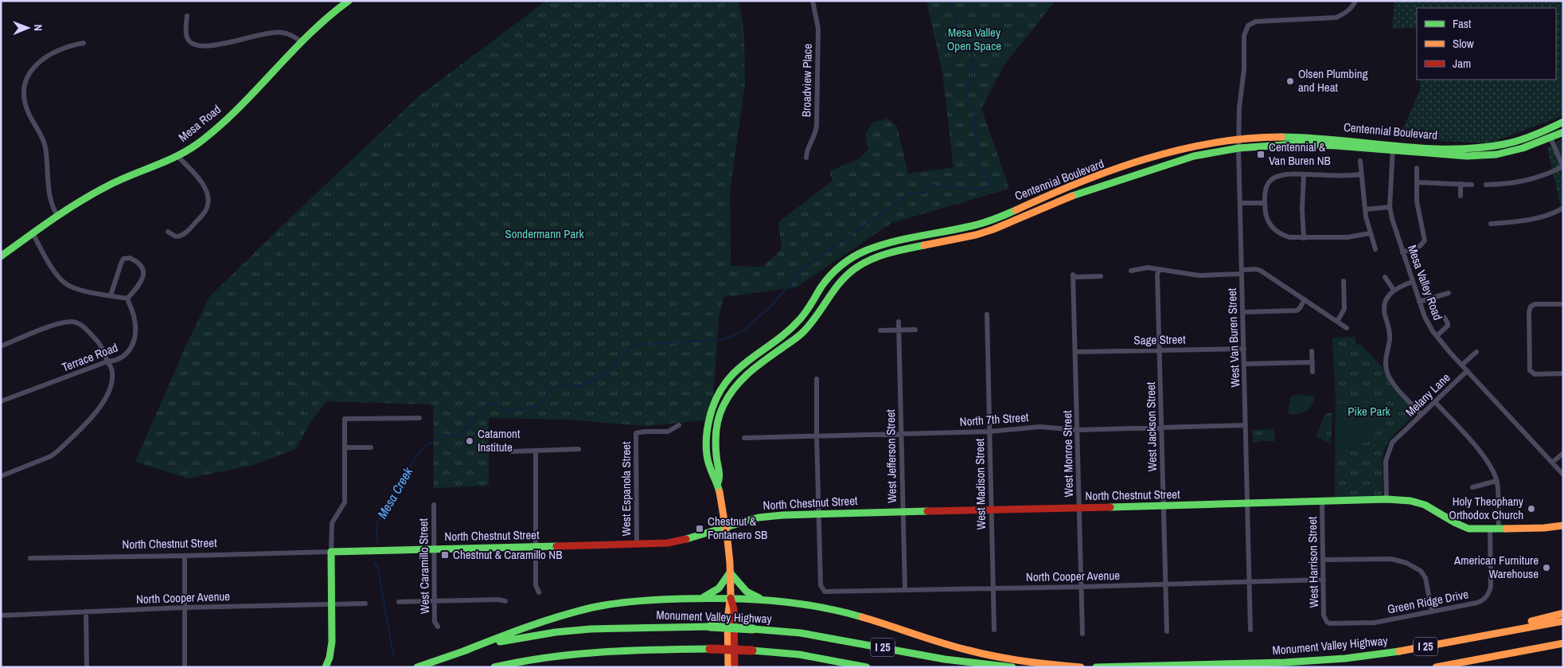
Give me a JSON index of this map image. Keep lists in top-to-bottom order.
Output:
{
  "streets": {
    "main road": [
      "Mesa Road",
      "Centennial Boulevard",
      "North Chestnut Street",
      "Monument Valley Highway",
      "I 25"
    ],
    "street": [
      "Broadview Place",
      "Mesa Valley Road",
      "West Van Buren Street",
      "Sage Street",
      "Terrace Road",
      "Melany Lane",
      "North 7th Street",
      "West Jackson Street",
      "West Monroe Street",
      "West Jefferson Street",
      "West Madison Street",
      "West Espanola Street",
      "West Harrison Street",
      "West Caramillo Street",
      "North Cooper Avenue",
      "Green Ridge Drive"
    ]
  },
  "crossings": [
    ["Centennial Boulevard", "Mesa Valley Road"],
    ["Centennial Boulevard", "West Van Buren Street"],
    ["Centennial Boulevard", "North Chestnut Street"],
    ["Mesa Valley Road", "Melany Lane"],
    ["West Van Buren Street", "Sage Street"],
    ["West Van Buren Street", "North 7th Street"],
    ["West Van Buren Street", "North Chestnut Street"],
    ["West Van Buren Street", "North Cooper Avenue"],
    ["Sage Street", "West Jackson Street"],
    ["Sage Street", "West Monroe Street"],
    ["Melany Lane", "North Chestnut Street"],
    ["Melany Lane", "Green Ridge Drive"],
    ["North 7th Street", "West Jackson Street"],
    ["North 7th Street", "West Monroe Street"],
    ["North 7th Street", "West Jefferson Street"],
    ["North 7th Street", "West Madison Street"],
    ["West Jackson Street", "North Chestnut Street"],
    ["West Jackson Street", "North Cooper Avenue"],
    ["West Monroe Street", "North Chestnut Street"],
    ["West Monroe Street", "North Cooper Avenue"],
    ["West Jefferson Street", "North Chestnut Street"],
    ["West Jefferson Street", "North Cooper Avenue"],
    ["West Madison Street", "North Chestnut Street"],
    ["West Madison Street", "North Cooper Avenue"],
    ["West Espanola Street", "North Chestnut Street"],
    ["North Chestnut Street", "West Harrison Street"],
    ["North Chestnut Street", "West Caramillo Street"],
    ["North Chestnut Street", "North Cooper Avenue"],
    ["North Chestnut Street", "Green Ridge Drive"],
    ["West Harrison Street", "North Cooper Avenue"],
    ["West Harrison Street", "Green Ridge Drive"]
  ],
  "water": ["Mesa Creek"],
  "parks": ["Mesa Valley Open Space", "Sondermann Park", "Pike Park"],
  "places": {
    "other": [
      "Olsen Plumbing and Heat",
      "Catamont Institute",
      "Holy Theophany Orthodox Church",
      "American Furniture Warehouse"
    ],
    "transit": ["Centennial & Van Buren NB", "Chestnut & Fontanero SB", "Chestnut & Caramillo NB"]
  },
  "legend": ["Fast", "Slow", "Jam"],
  "north": "right"
}
